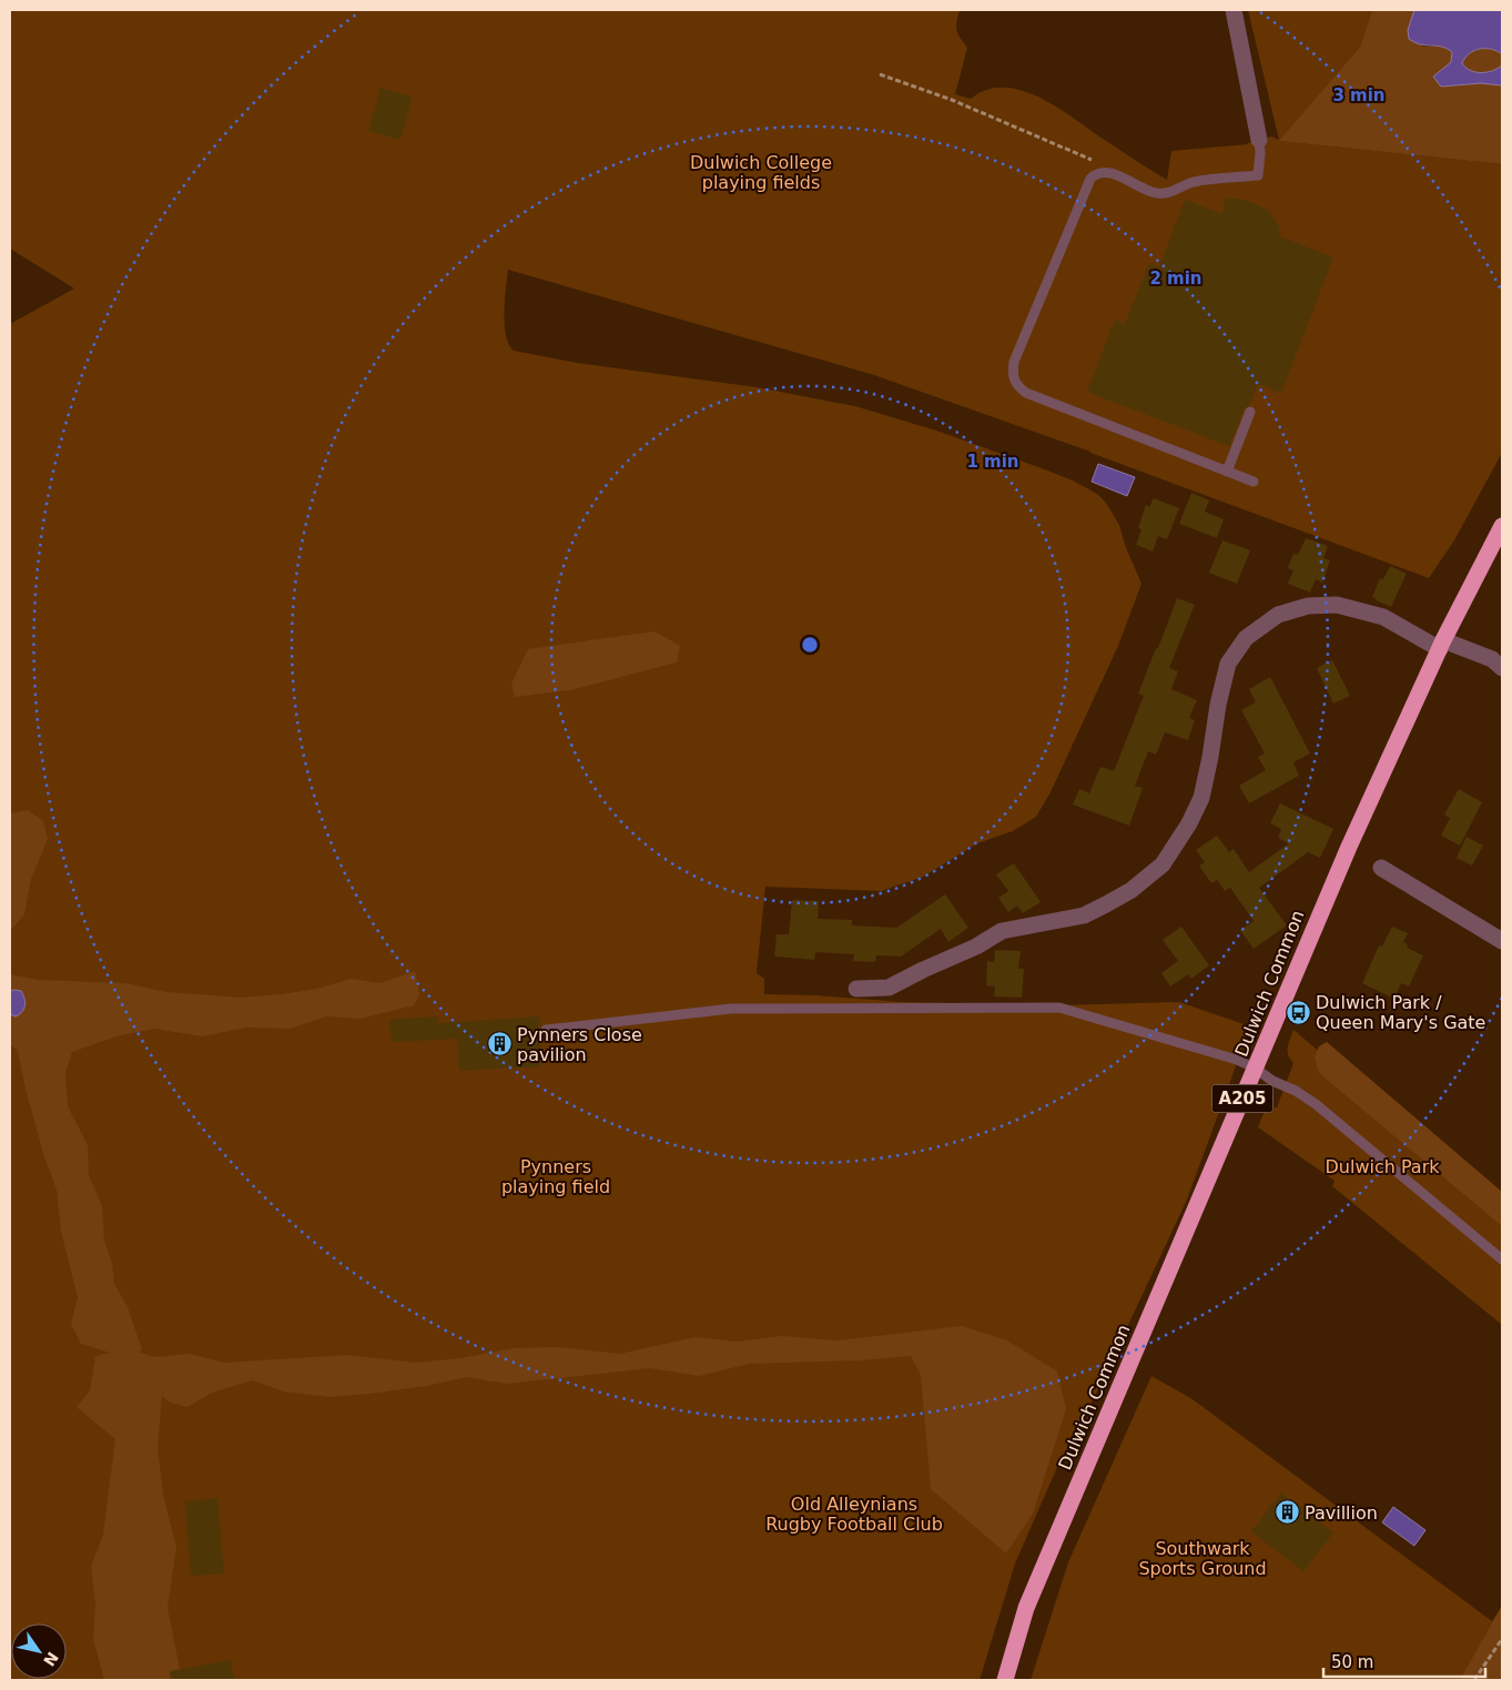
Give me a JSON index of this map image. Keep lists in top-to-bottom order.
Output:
{
  "streets": {
    "highway": ["Dulwich Common", "A205"]
  },
  "parks": [
    "Dulwich College playing fields",
    "Pynners playing field",
    "Dulwich Park",
    "Old Alleynians Rugby Football Club",
    "Southwark Sports Ground"
  ],
  "places": {
    "bus stop": ["Dulwich Park / Queen Mary's Gate"],
    "building": ["Pynners Close pavilion", "Pavillion"]
  },
  "scale_bar": "50 m",
  "north": "bottom right",
  "rings": ["3 min", "2 min", "1 min"]
}
